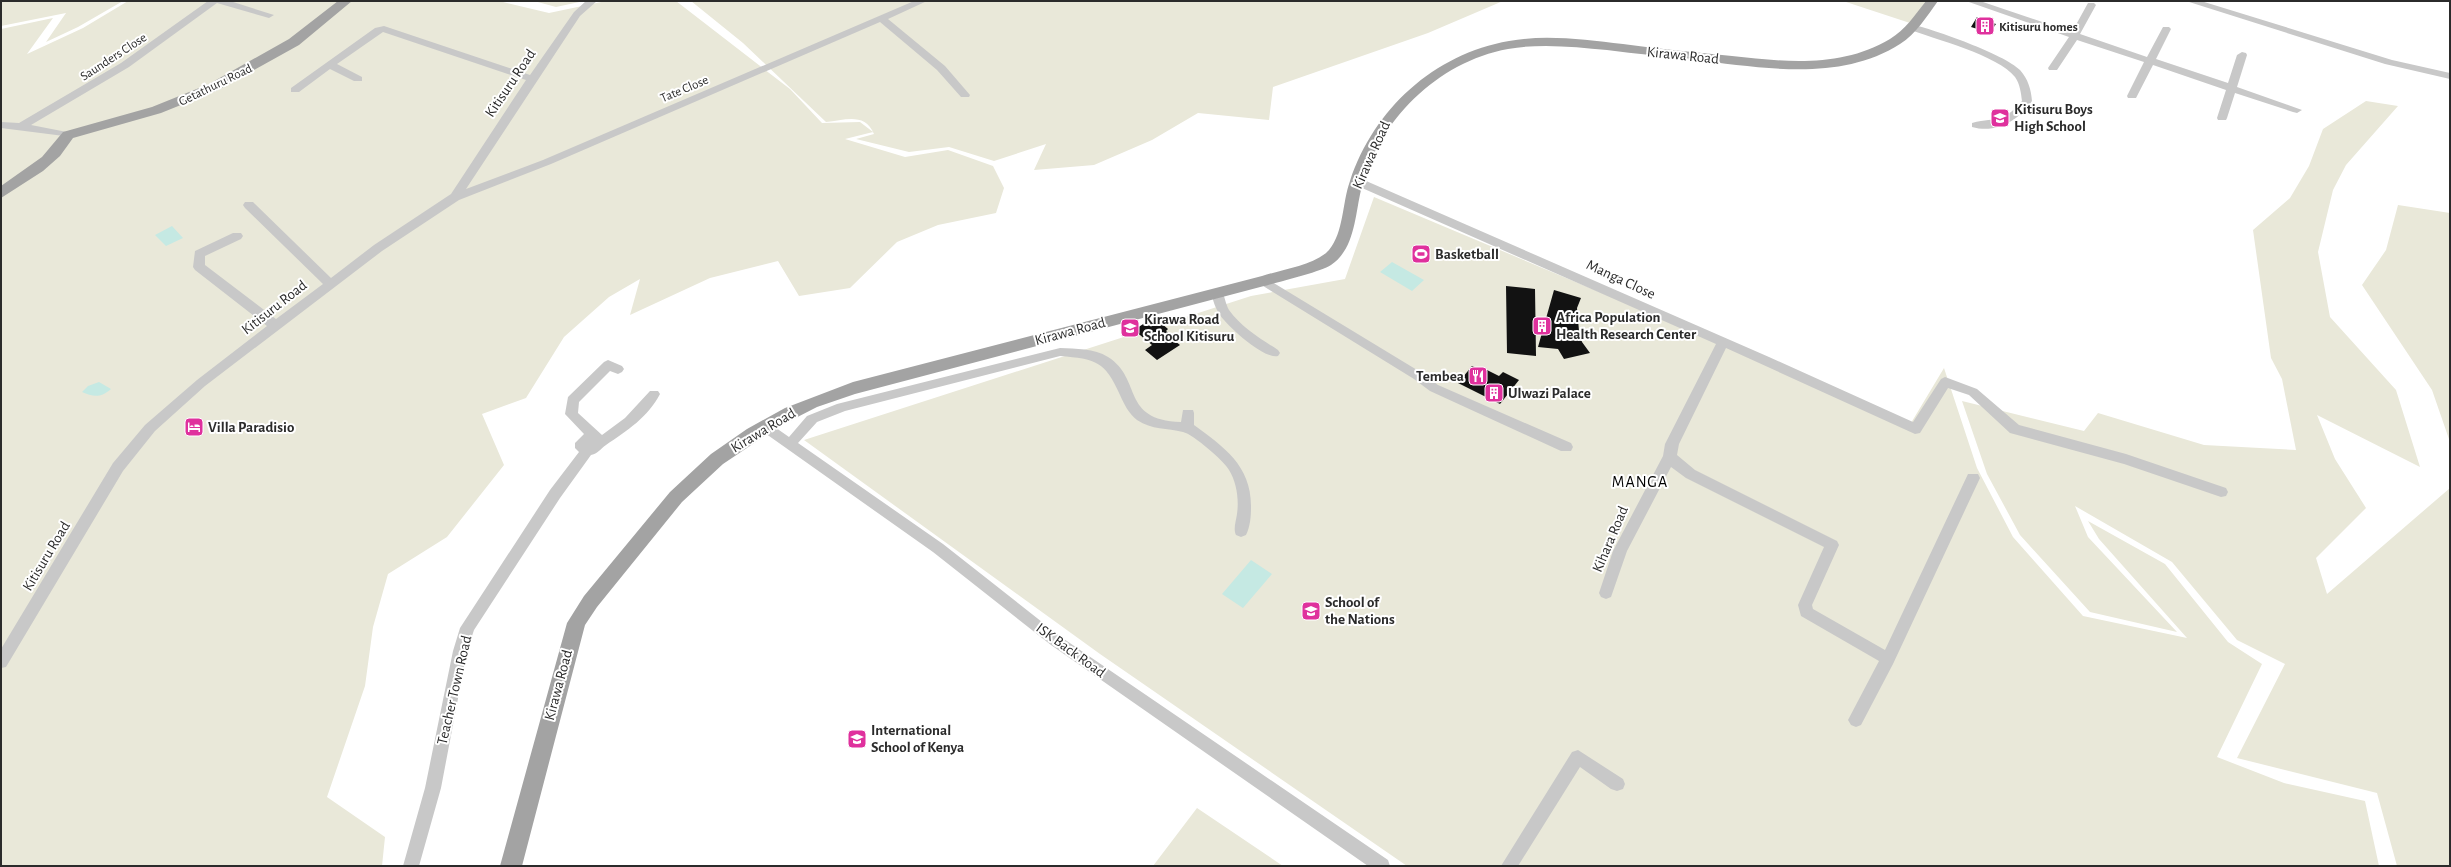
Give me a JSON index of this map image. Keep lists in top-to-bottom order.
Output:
{
  "streets": {
    "main road": ["Kirawa Road", "Getathuru Road"],
    "street": [
      "Saunders Close",
      "Kitisuru Road",
      "Tate Close",
      "Manga Close",
      "Kihara Road",
      "ISK Back Road",
      "Teacher Town Road"
    ]
  },
  "crossings": [
    ["Kirawa Road", "Manga Close"],
    ["Kirawa Road", "ISK Back Road"],
    ["Kitisuru Road", "Tate Close"],
    ["Manga Close", "Kihara Road"]
  ],
  "districts": ["MANGA"],
  "places": {
    "building": ["Kitisuru homes", "Africa Population Health Research Center", "Ulwazi Palace"],
    "school or university": [
      "Kitisuru Boys High School",
      "Kirawa Road School Kitisuru",
      "School of the Nations",
      "International School of Kenya"
    ],
    "sports": ["Basketball"],
    "restaurant": ["Tembea"],
    "hotel": ["Villa Paradisio"]
  }
}
